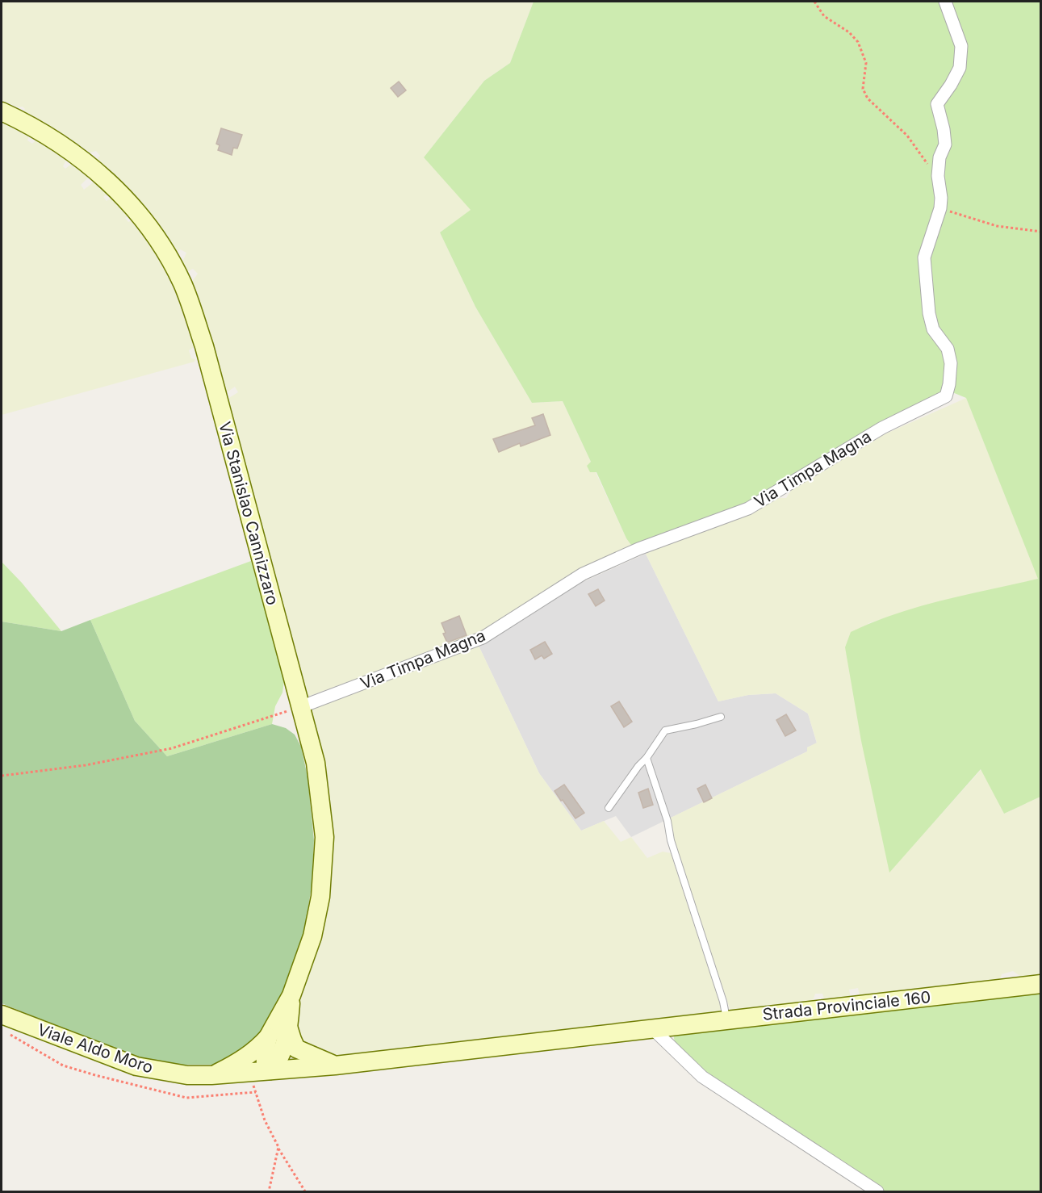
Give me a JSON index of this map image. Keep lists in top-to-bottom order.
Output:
{
  "streets": {
    "street": [
      "Via Timpa Magna",
      "Via Stanislao Cannizzaro",
      "Strada Provinciale 160",
      "Viale Aldo Moro"
    ]
  },
  "crossings": [
    ["Via Timpa Magna", "Via Stanislao Cannizzaro"],
    ["Strada Provinciale 160", "Viale Aldo Moro"]
  ]
}
